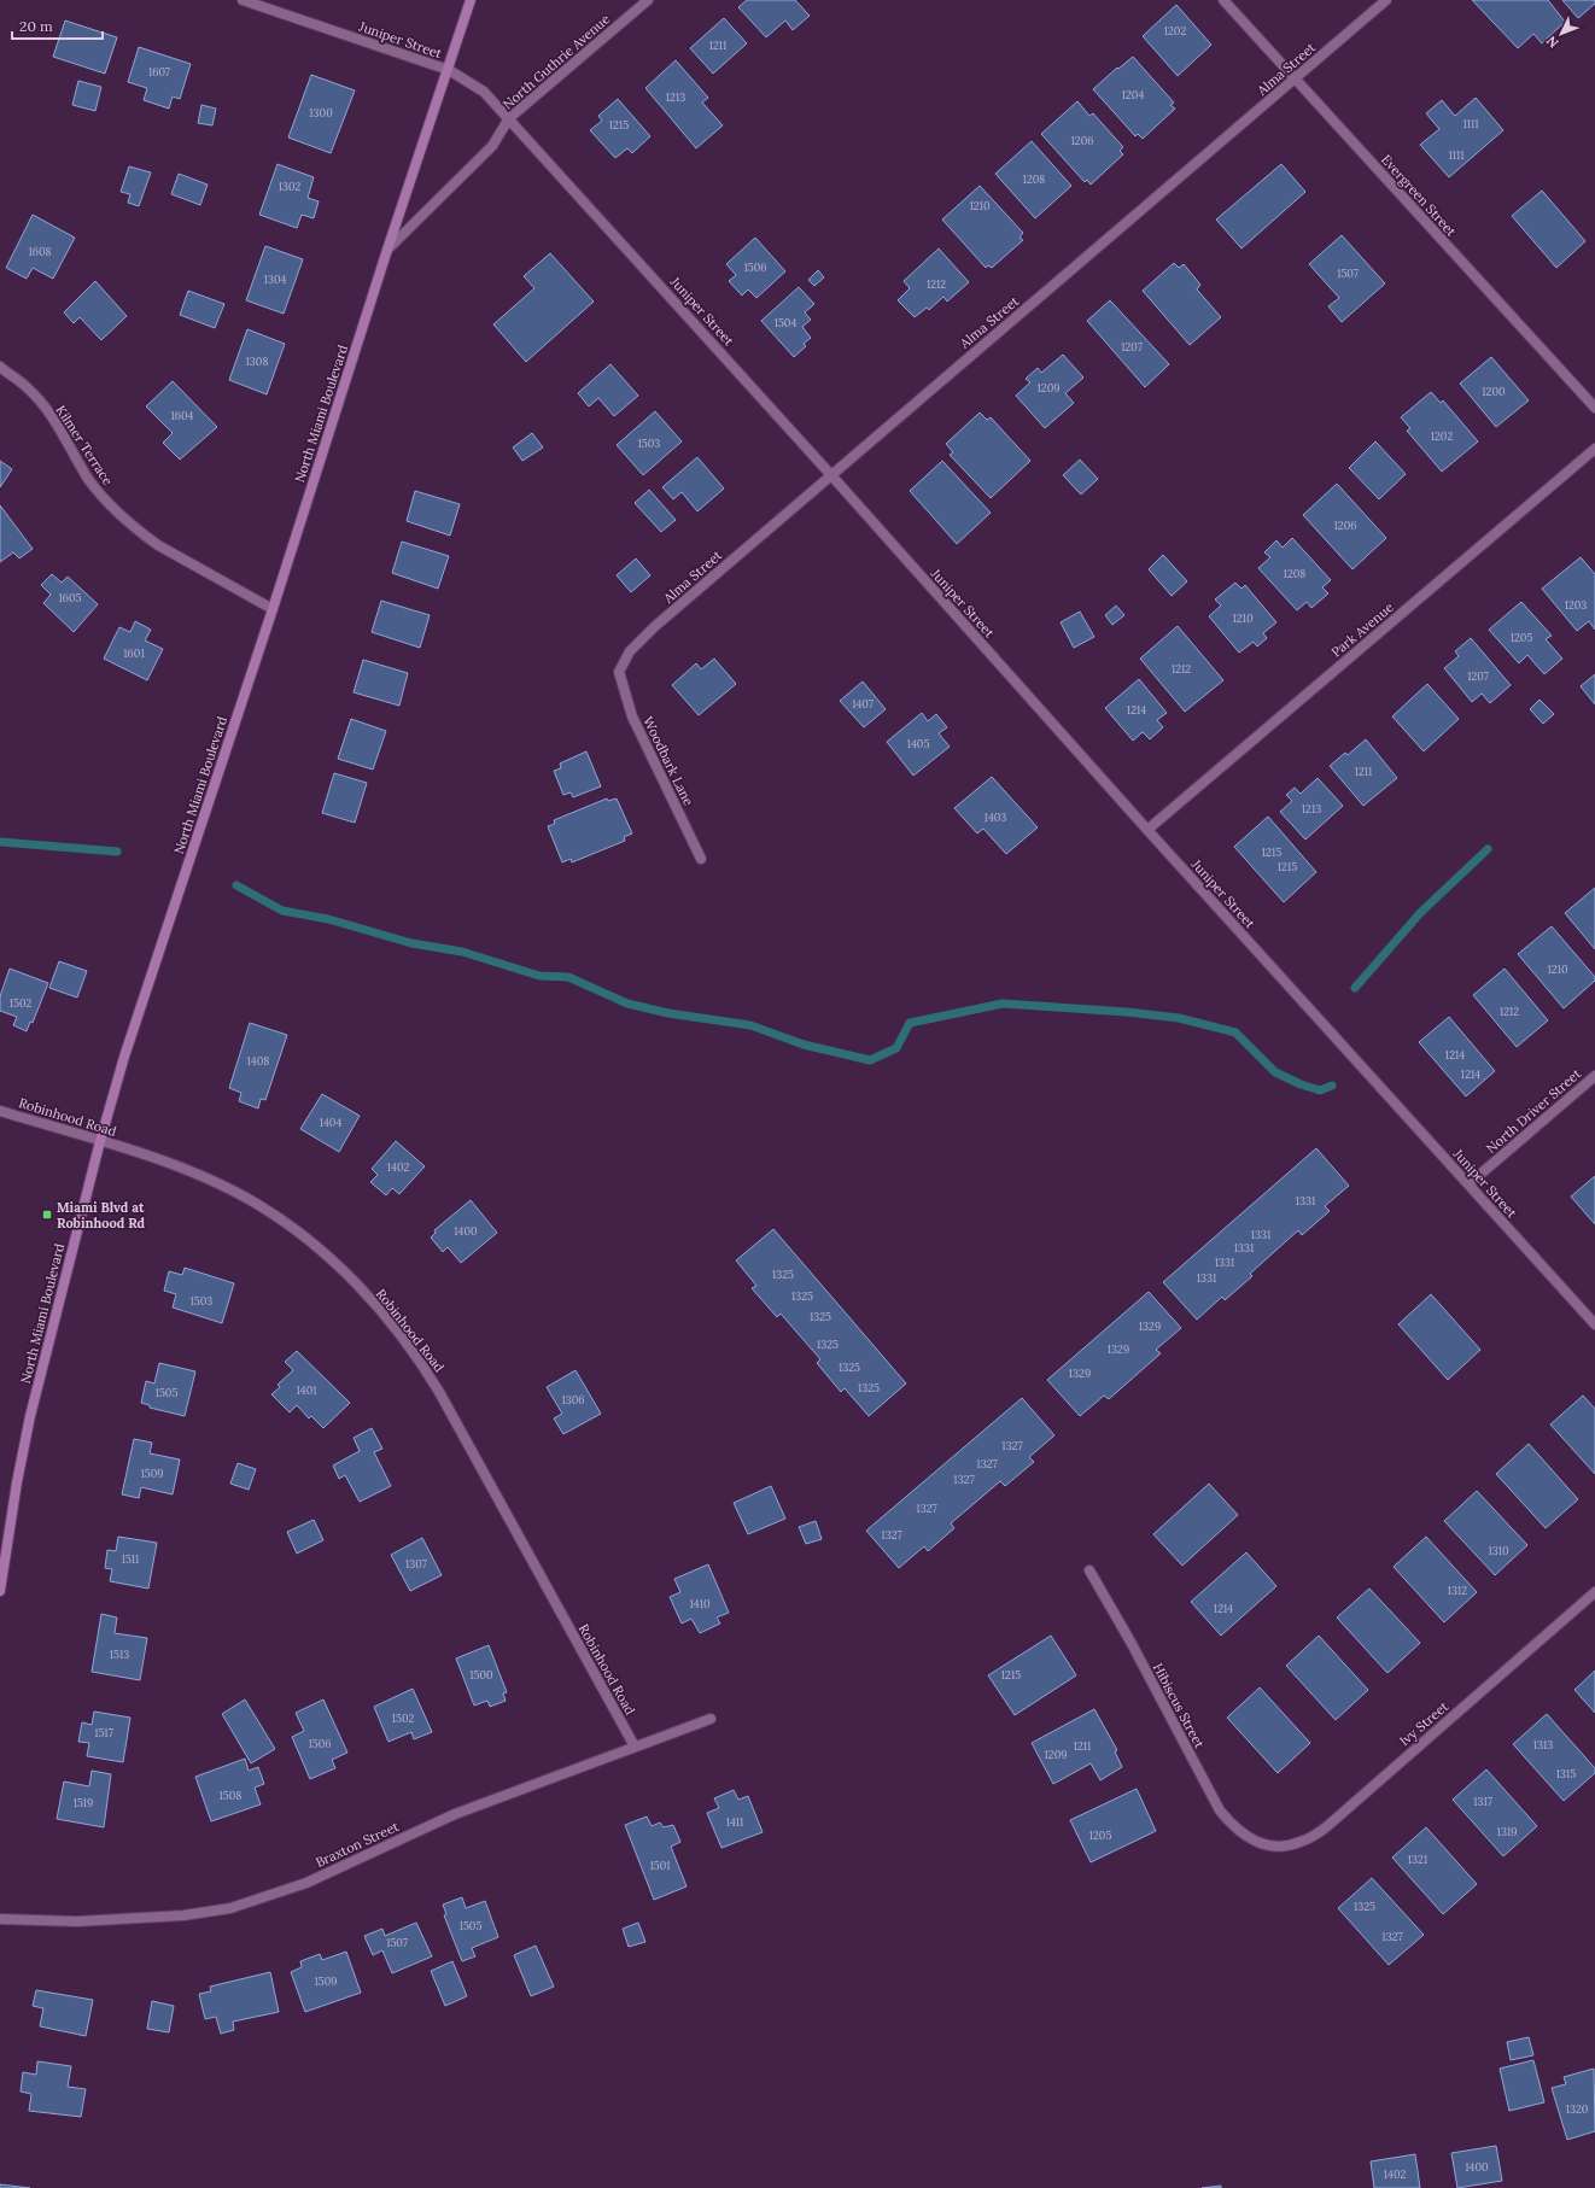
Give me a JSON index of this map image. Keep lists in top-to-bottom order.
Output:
{
  "streets": {
    "main road": ["North Miami Boulevard"],
    "street": [
      "Juniper Street",
      "North Guthrie Avenue",
      "Alma Street",
      "Evergreen Street",
      "Kilmer Terrace",
      "Park Avenue",
      "Woodbark Lane",
      "North Driver Street",
      "Robinhood Road",
      "Hibiscus Street",
      "Ivy Street",
      "Braxton Street"
    ]
  },
  "crossings": [
    ["Juniper Street", "North Guthrie Avenue"],
    ["Juniper Street", "Alma Street"],
    ["Juniper Street", "North Miami Boulevard"],
    ["Juniper Street", "Park Avenue"],
    ["Juniper Street", "North Driver Street"],
    ["North Guthrie Avenue", "North Miami Boulevard"],
    ["Alma Street", "Evergreen Street"],
    ["Alma Street", "Woodbark Lane"],
    ["North Miami Boulevard", "Kilmer Terrace"],
    ["North Miami Boulevard", "Robinhood Road"],
    ["Robinhood Road", "Braxton Street"],
    ["Hibiscus Street", "Ivy Street"]
  ],
  "places": {
    "transit": ["Miami Blvd at Robinhood Rd"]
  },
  "house_numbers": [
    "1202",
    "1211",
    "1607",
    "1204",
    "1213",
    "1300",
    "1111",
    "1215",
    "1206",
    "1111",
    "1208",
    "1302",
    "1210",
    "1608",
    "1506",
    "1507",
    "1304",
    "1212",
    "1504",
    "1207",
    "1308",
    "1209",
    "1200",
    "1604",
    "1202",
    "1503",
    "1206",
    "1208",
    "1605",
    "1203",
    "1210",
    "1205",
    "1601",
    "1212",
    "1207",
    "1407",
    "1214",
    "1405",
    "1211",
    "1213",
    "1403",
    "1215",
    "1215",
    "1210",
    "1502",
    "1212",
    "1214",
    "1408",
    "1214",
    "1404",
    "1402",
    "1331",
    "1400",
    "1331",
    "1331",
    "1331",
    "1325",
    "1331",
    "1325",
    "1503",
    "1325",
    "1329",
    "1325",
    "1329",
    "1325",
    "1329",
    "1325",
    "1401",
    "1505",
    "1306",
    "1327",
    "1327",
    "1509",
    "1327",
    "1327",
    "1327",
    "1310",
    "1511",
    "1307",
    "1312",
    "1410",
    "1214",
    "1513",
    "1500",
    "1215",
    "1502",
    "1517",
    "1506",
    "1313",
    "1211",
    "1209",
    "1315",
    "1508",
    "1317",
    "1519",
    "1411",
    "1319",
    "1205",
    "1321",
    "1501",
    "1325",
    "1505",
    "1327",
    "1507",
    "1509",
    "1320",
    "1400",
    "1402"
  ],
  "scale_bar": "20 m",
  "north": "bottom left"
}
